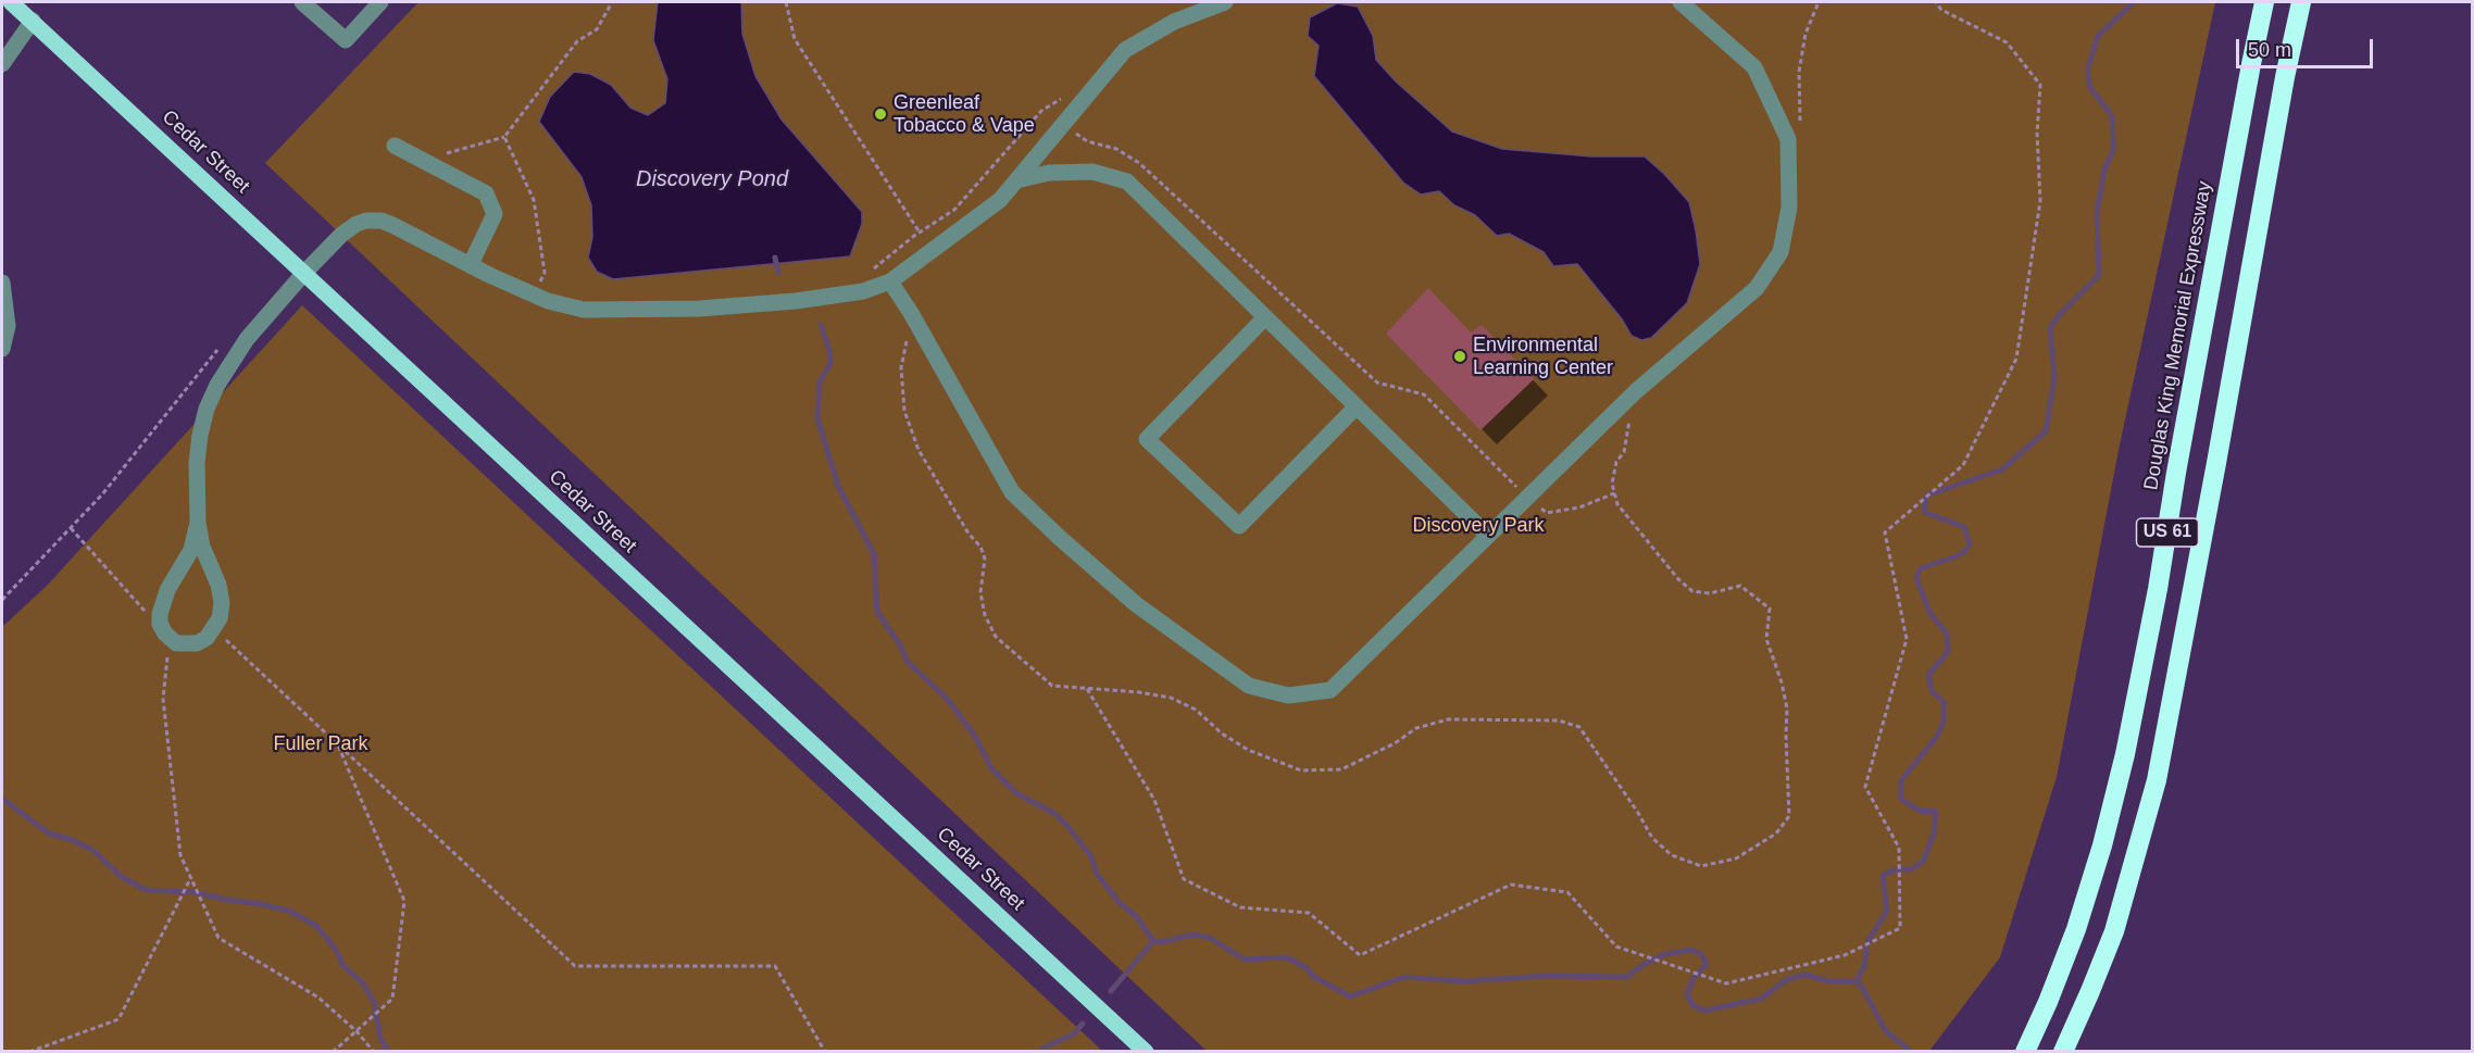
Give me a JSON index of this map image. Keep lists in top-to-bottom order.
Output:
{
  "streets": {
    "highway": ["Douglas King Memorial Expressway", "US 61"],
    "main road": ["Cedar Street"]
  },
  "water": ["Discovery Pond"],
  "parks": ["Discovery Park", "Fuller Park"],
  "places": ["Greenleaf Tobacco & Vape", "Environmental Learning Center"],
  "scale_bar": "50 m"
}
